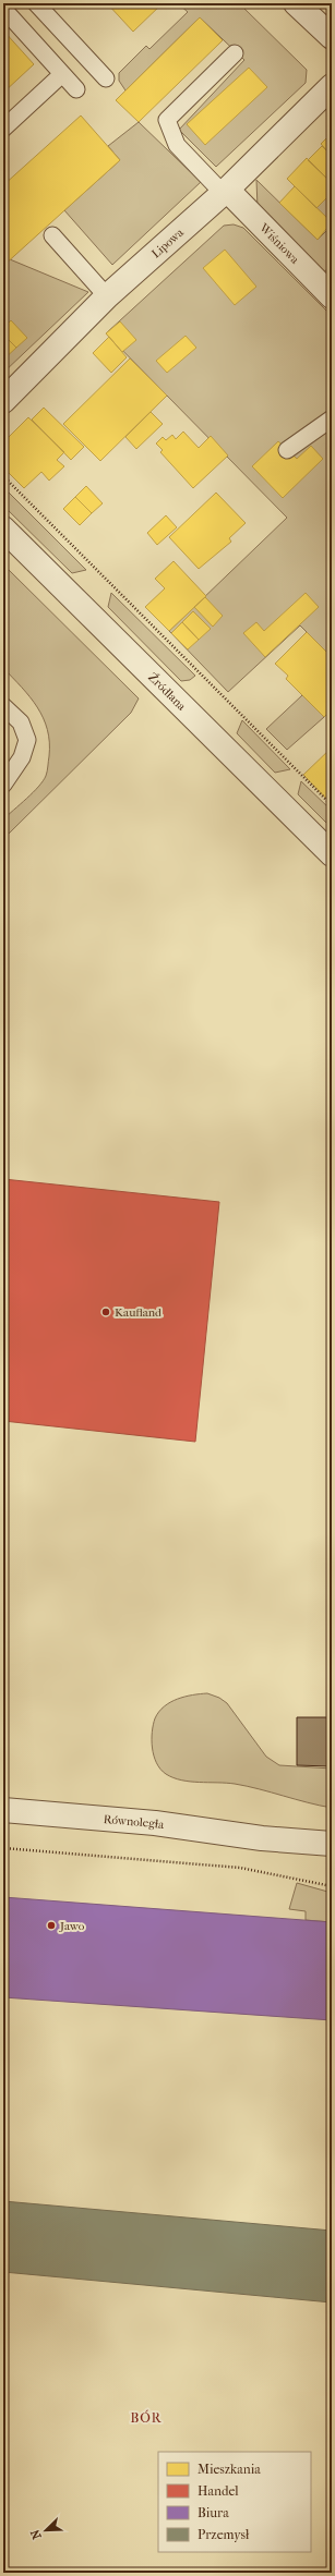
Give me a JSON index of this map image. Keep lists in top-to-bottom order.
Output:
{
  "streets": {
    "street": [
      "Lipowa",
      "Wiśniowa",
      "Źródlana",
      "Równoległa"
    ]
  },
  "crossings": [
    ["Lipowa", "Wiśniowa"]
  ],
  "districts": ["BÓR"],
  "places": ["Kaufland", "Jawo"],
  "legend": [
    "Mieszkania",
    "Handel",
    "Biura",
    "Przemysł"
  ],
  "north": "bottom left"
}
